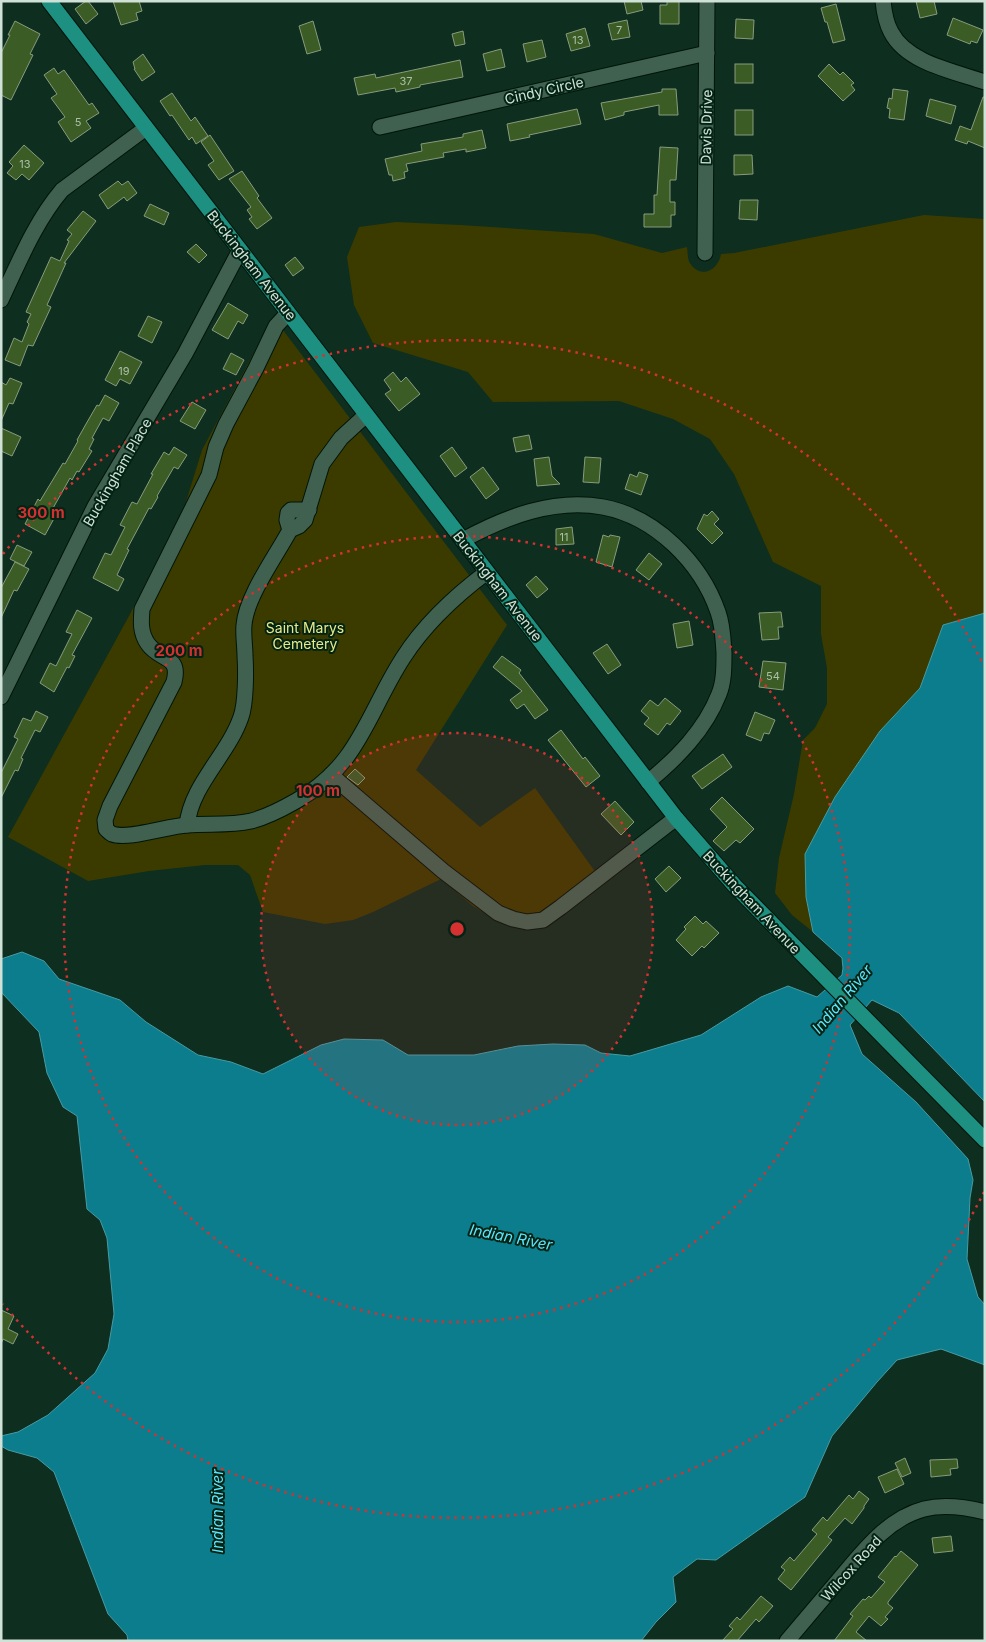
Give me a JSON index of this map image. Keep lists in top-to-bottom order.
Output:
{
  "streets": {
    "main road": ["Buckingham Avenue"],
    "street": [
      "Cindy Circle",
      "Davis Drive",
      "Buckingham Place",
      "Wilcox Road"
    ]
  },
  "crossings": [
    ["Cindy Circle", "Davis Drive"],
    ["Buckingham Avenue", "Buckingham Place"]
  ],
  "water": ["Indian River"],
  "parks": ["Saint Marys Cemetery"],
  "house_numbers": [
    "7",
    "13",
    "37",
    "5",
    "13",
    "19",
    "11",
    "54"
  ],
  "rings": ["300 m", "200 m", "100 m"]
}
